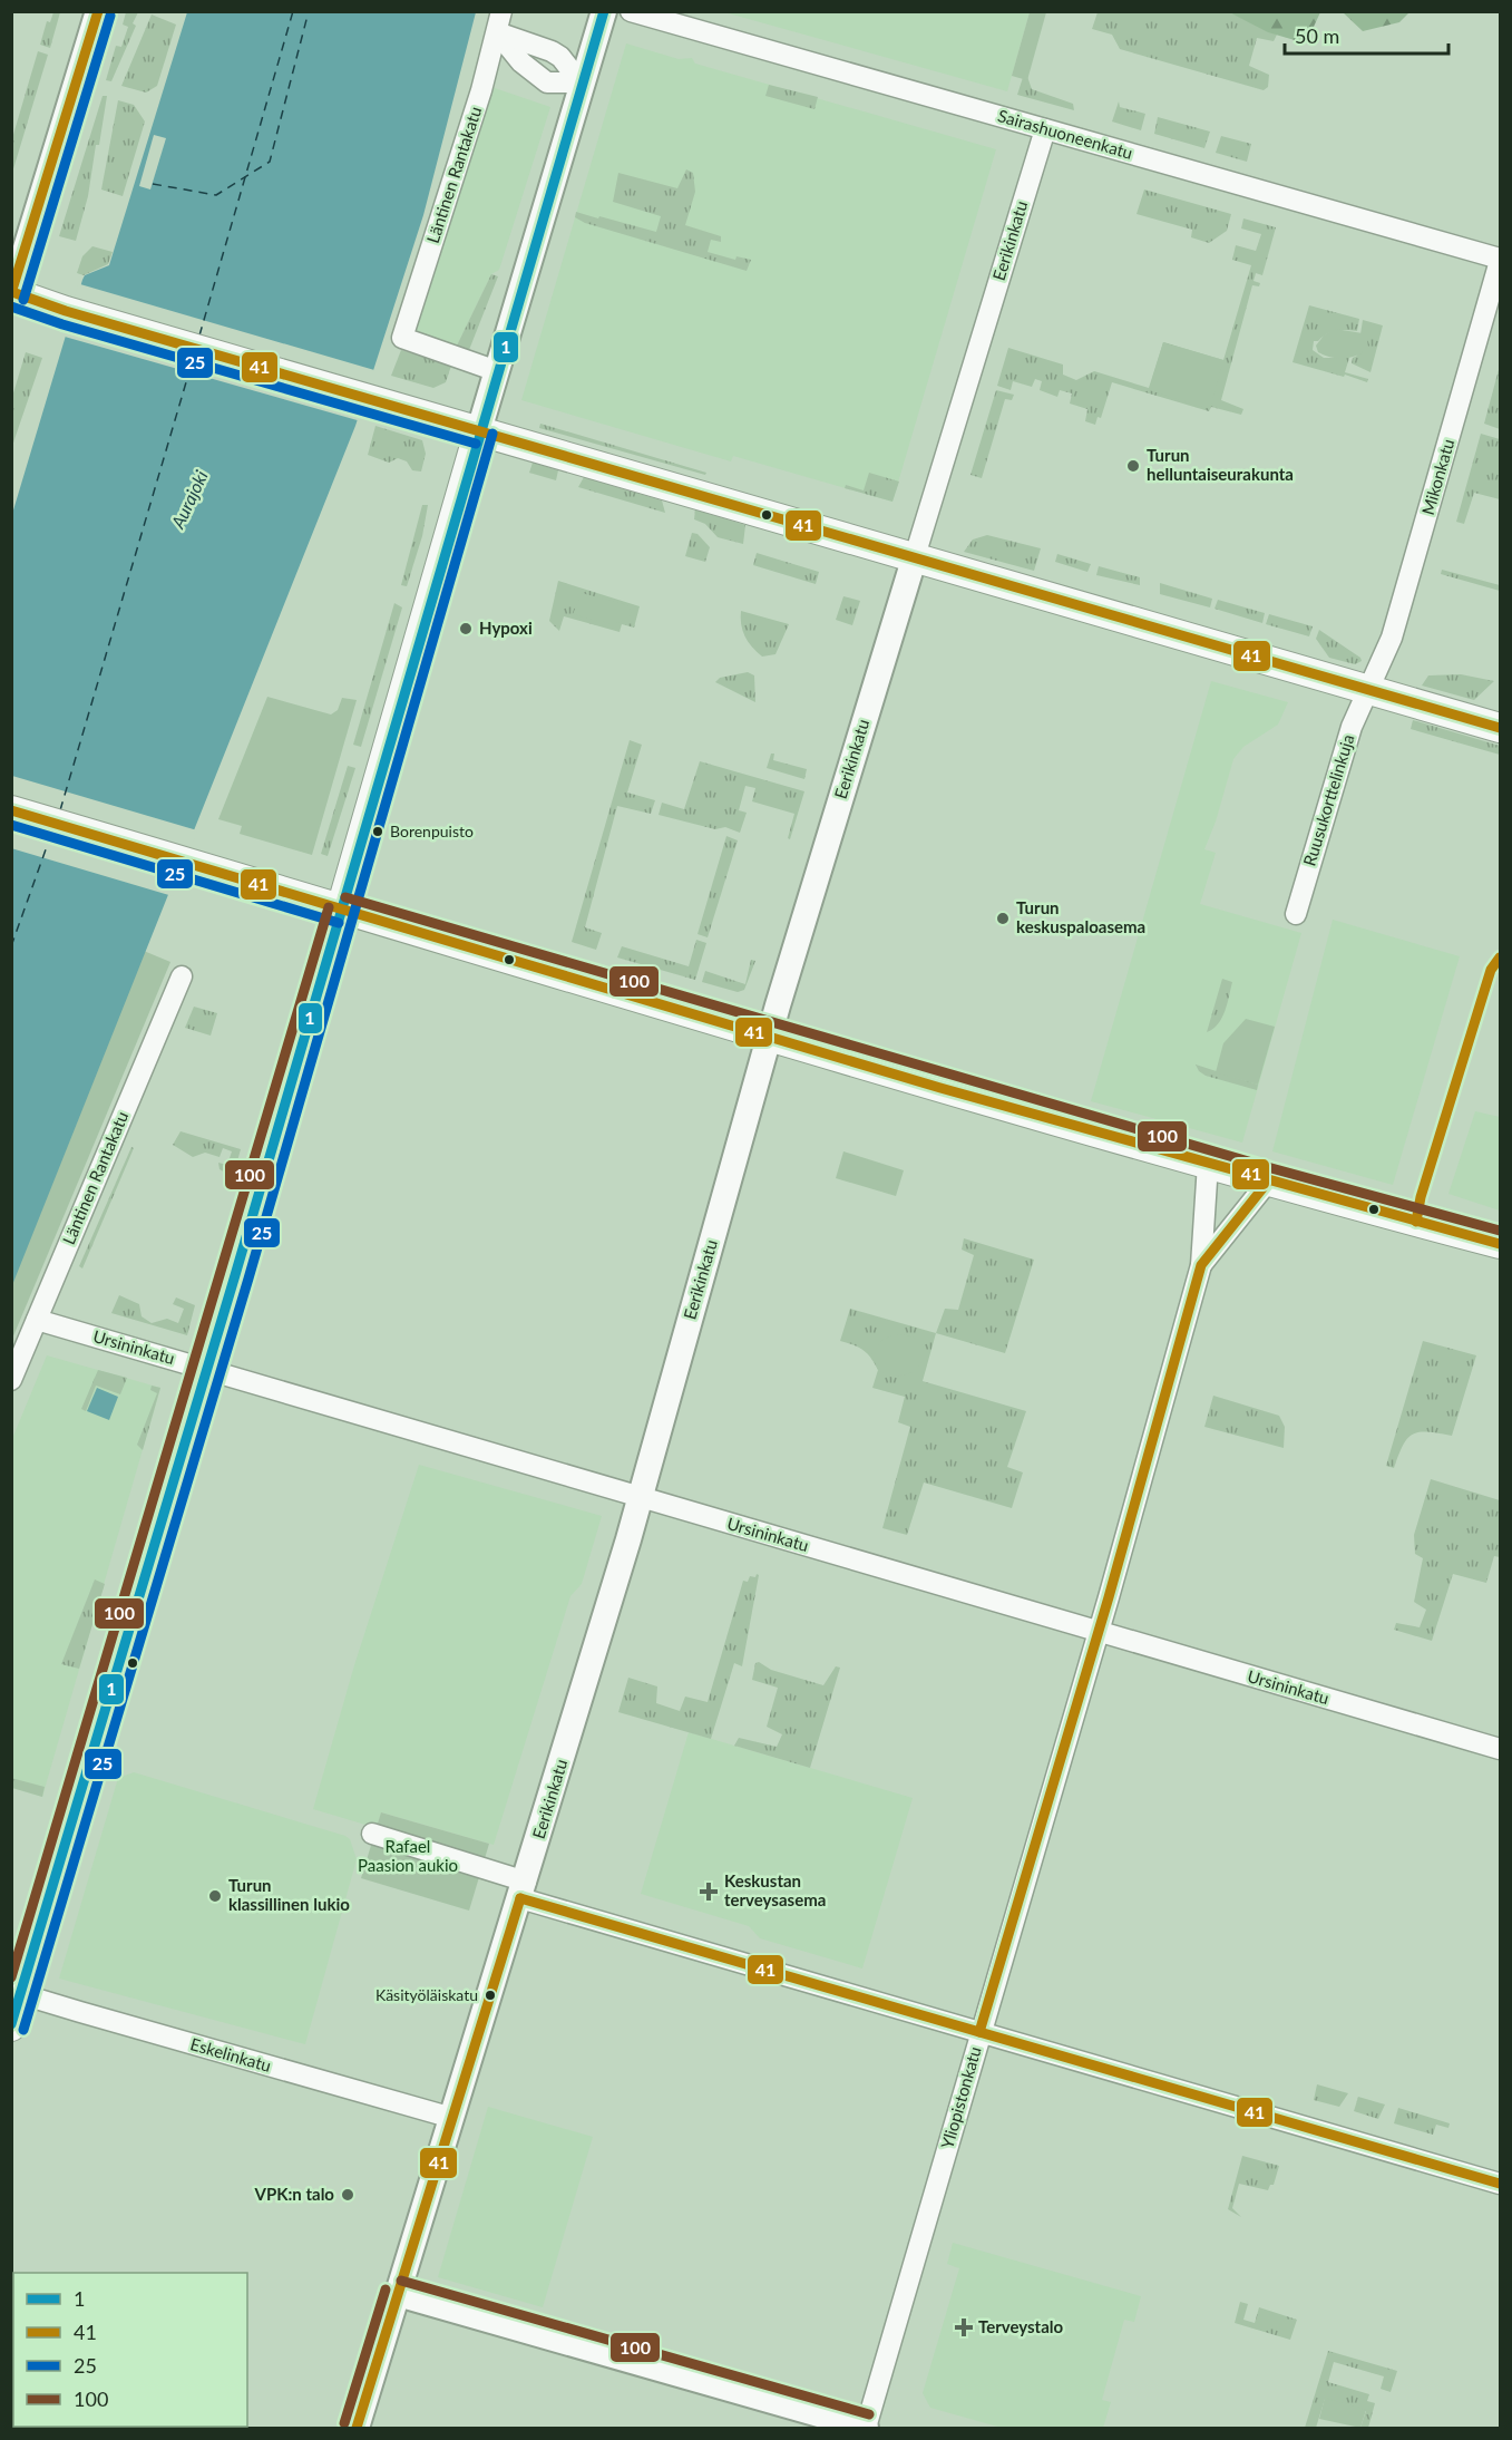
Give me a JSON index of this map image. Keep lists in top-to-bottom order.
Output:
{
  "streets": {
    "street": [
      "Sairashuoneenkatu",
      "Läntinen Rantakatu",
      "Eerikinkatu",
      "Mikonkatu",
      "Ruusukorttelinkuja",
      "Ursininkatu",
      "Eskelinkatu",
      "Yliopistonkatu"
    ]
  },
  "crossings": [
    ["Sairashuoneenkatu", "Eerikinkatu"],
    ["Sairashuoneenkatu", "Mikonkatu"],
    ["Läntinen Rantakatu", "Ursininkatu"],
    ["Eerikinkatu", "Ursininkatu"],
    ["Eerikinkatu", "Eskelinkatu"],
    ["Mikonkatu", "Ruusukorttelinkuja"],
    ["Ursininkatu", "Yliopistonkatu"]
  ],
  "water": ["Aurajoki"],
  "parks": ["Rafael Paasion aukio"],
  "places": {
    "other": [
      "Turun helluntaiseurakunta",
      "Hypoxi",
      "Borenpuisto",
      "Turun keskuspaloasema",
      "Turun klassillinen lukio",
      "Käsityöläiskatu",
      "VPK:n talo"
    ],
    "health": ["Keskustan terveysasema", "Terveystalo"]
  },
  "lines": [
    "transit line 1",
    "transit line 41",
    "transit line 25",
    "transit line 100"
  ],
  "legend": [
    "1",
    "41",
    "25",
    "100"
  ],
  "scale_bar": "50 m"
}
